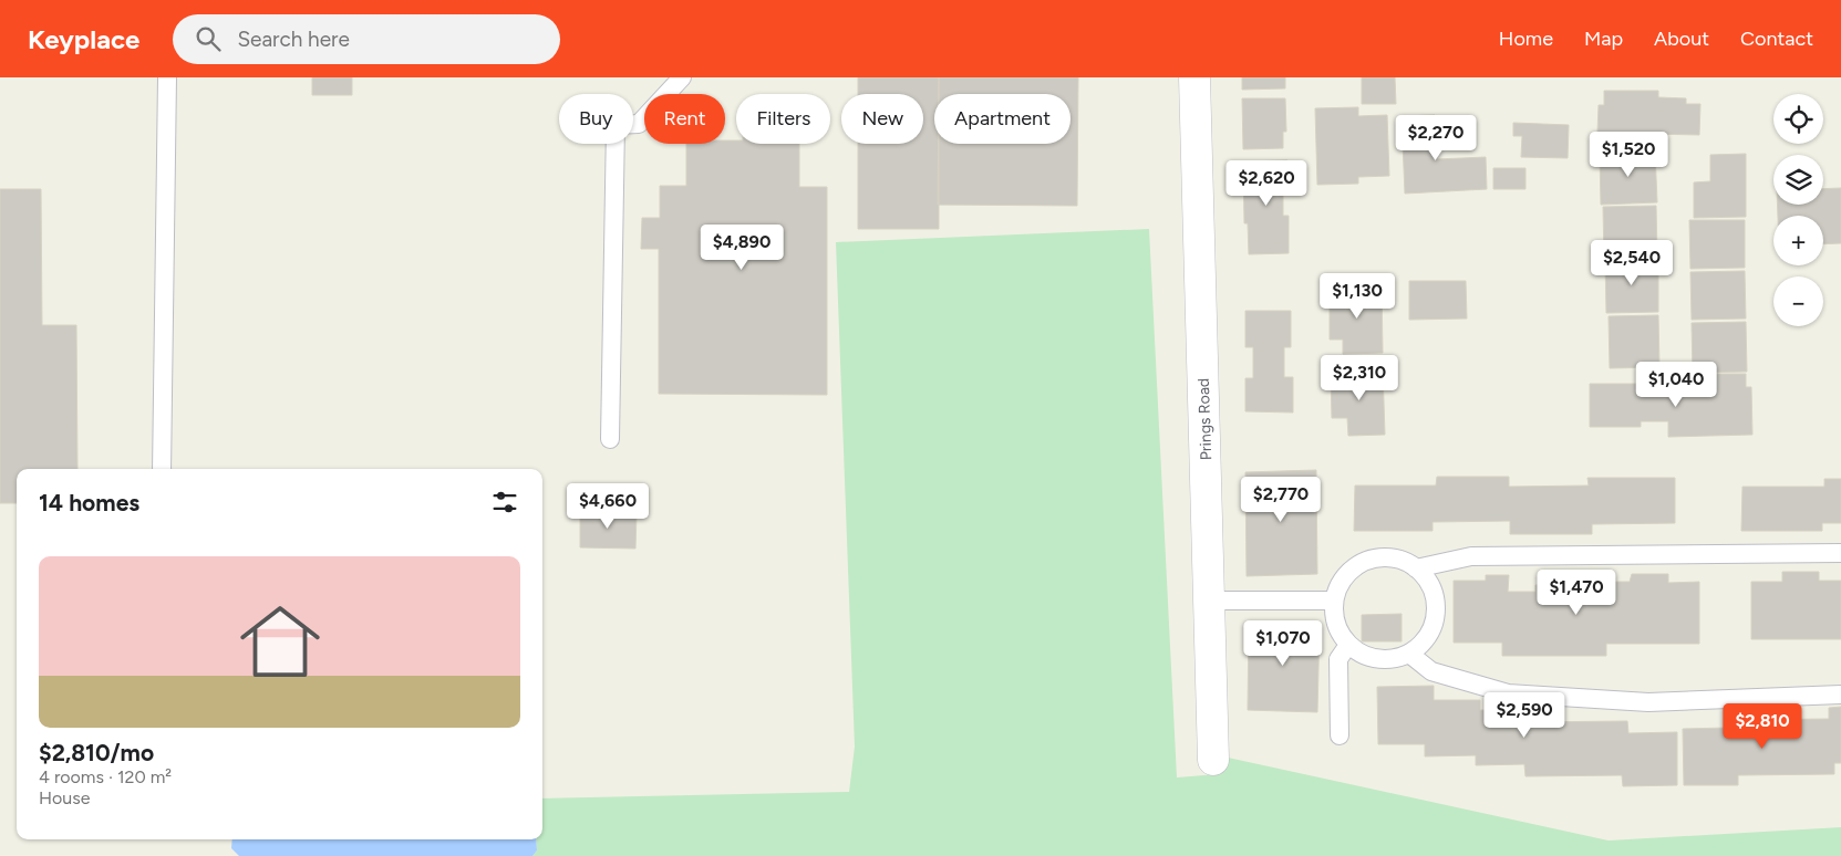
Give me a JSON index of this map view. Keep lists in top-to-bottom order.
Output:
{
  "streets": {
    "street": ["Prings Road"]
  },
  "page": {
    "header": "Keyplace",
    "search": "Search here",
    "nav": [
      "Home",
      "Map",
      "About",
      "Contact"
    ],
    "map_buttons": ["+", "−"],
    "chip": [
      "Buy",
      "Rent",
      "Filters",
      "New",
      "Apartment"
    ],
    "price": [
      "$2,270",
      "$1,520",
      "$2,620",
      "$4,890",
      "$2,540",
      "$1,130",
      "$2,310",
      "$1,040",
      "$2,770",
      "$4,660",
      "$1,470",
      "$1,070",
      "$2,590",
      "$2,810"
    ],
    "heading": "14 homes",
    "list": [
      {
        "name": "$2,810/mo",
        "note": "4 rooms · 120 m² · House"
      }
    ]
  }
}
